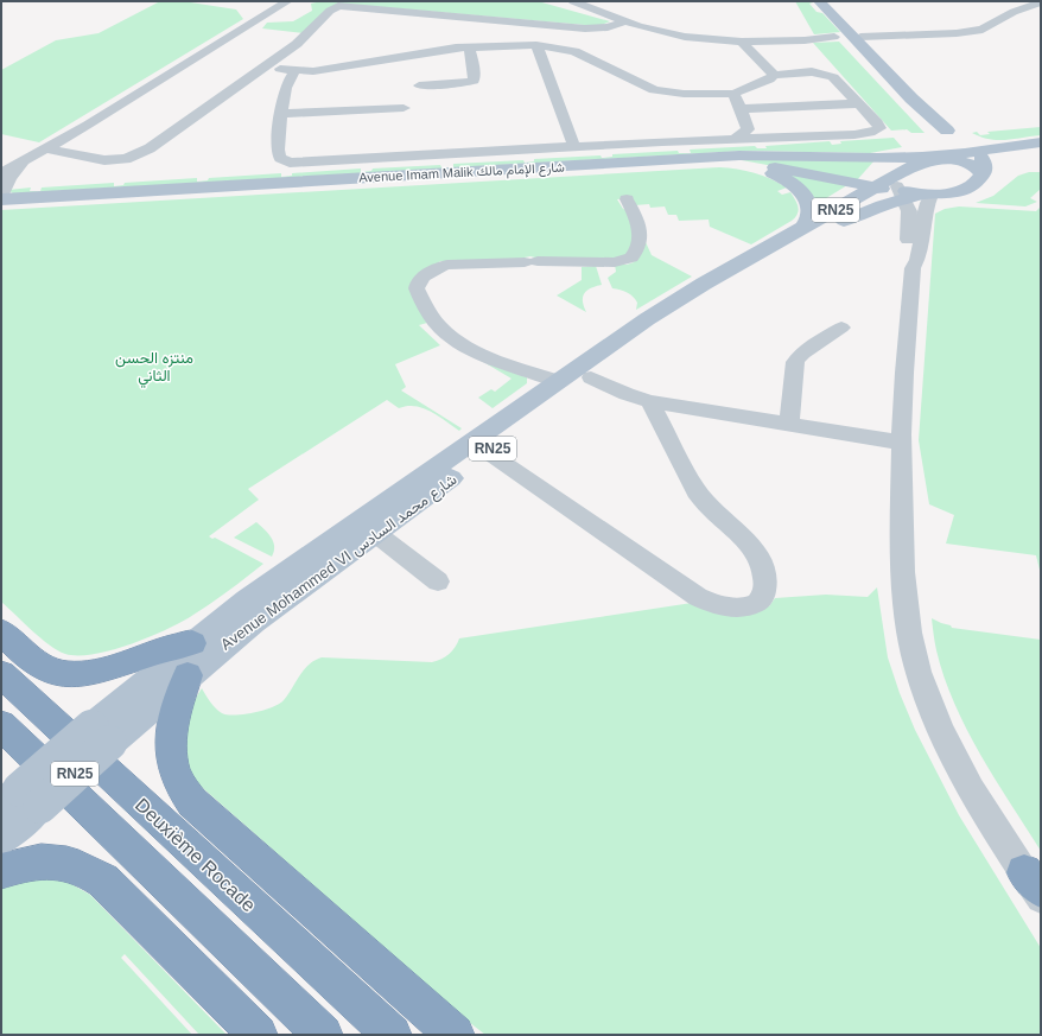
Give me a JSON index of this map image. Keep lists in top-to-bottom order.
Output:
{
  "streets": {
    "highway": ["Deuxième Rocade"],
    "main road": ["Avenue Imam Malik شارع الإمام مالك", "RN25", "Avenue Mohammed VI شارع محمد السادس"]
  },
  "crossings": [
    ["Avenue Imam Malik شارع الإمام مالك", "RN25"],
    ["Avenue Imam Malik شارع الإمام مالك", "Avenue Mohammed VI شارع محمد السادس"],
    ["RN25", "Avenue Mohammed VI شارع محمد السادس"]
  ],
  "parks": ["منتزه الحسن الثاني"]
}
